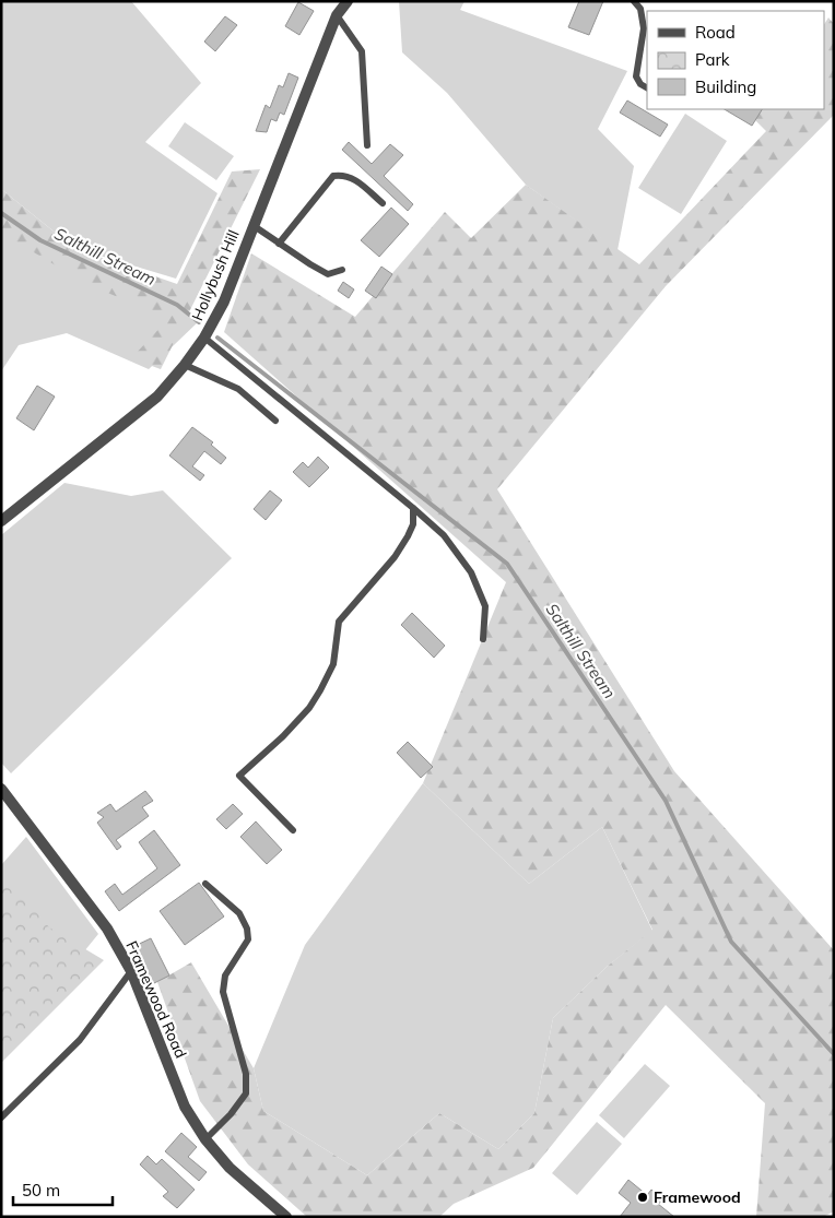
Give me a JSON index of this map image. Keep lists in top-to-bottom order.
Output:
{
  "streets": {
    "street": ["Hollybush Hill", "Framewood Road"]
  },
  "water": ["Salthill Stream"],
  "places": ["Framewood"],
  "legend": ["Road", "Park", "Building"],
  "scale_bar": "50 m"
}
